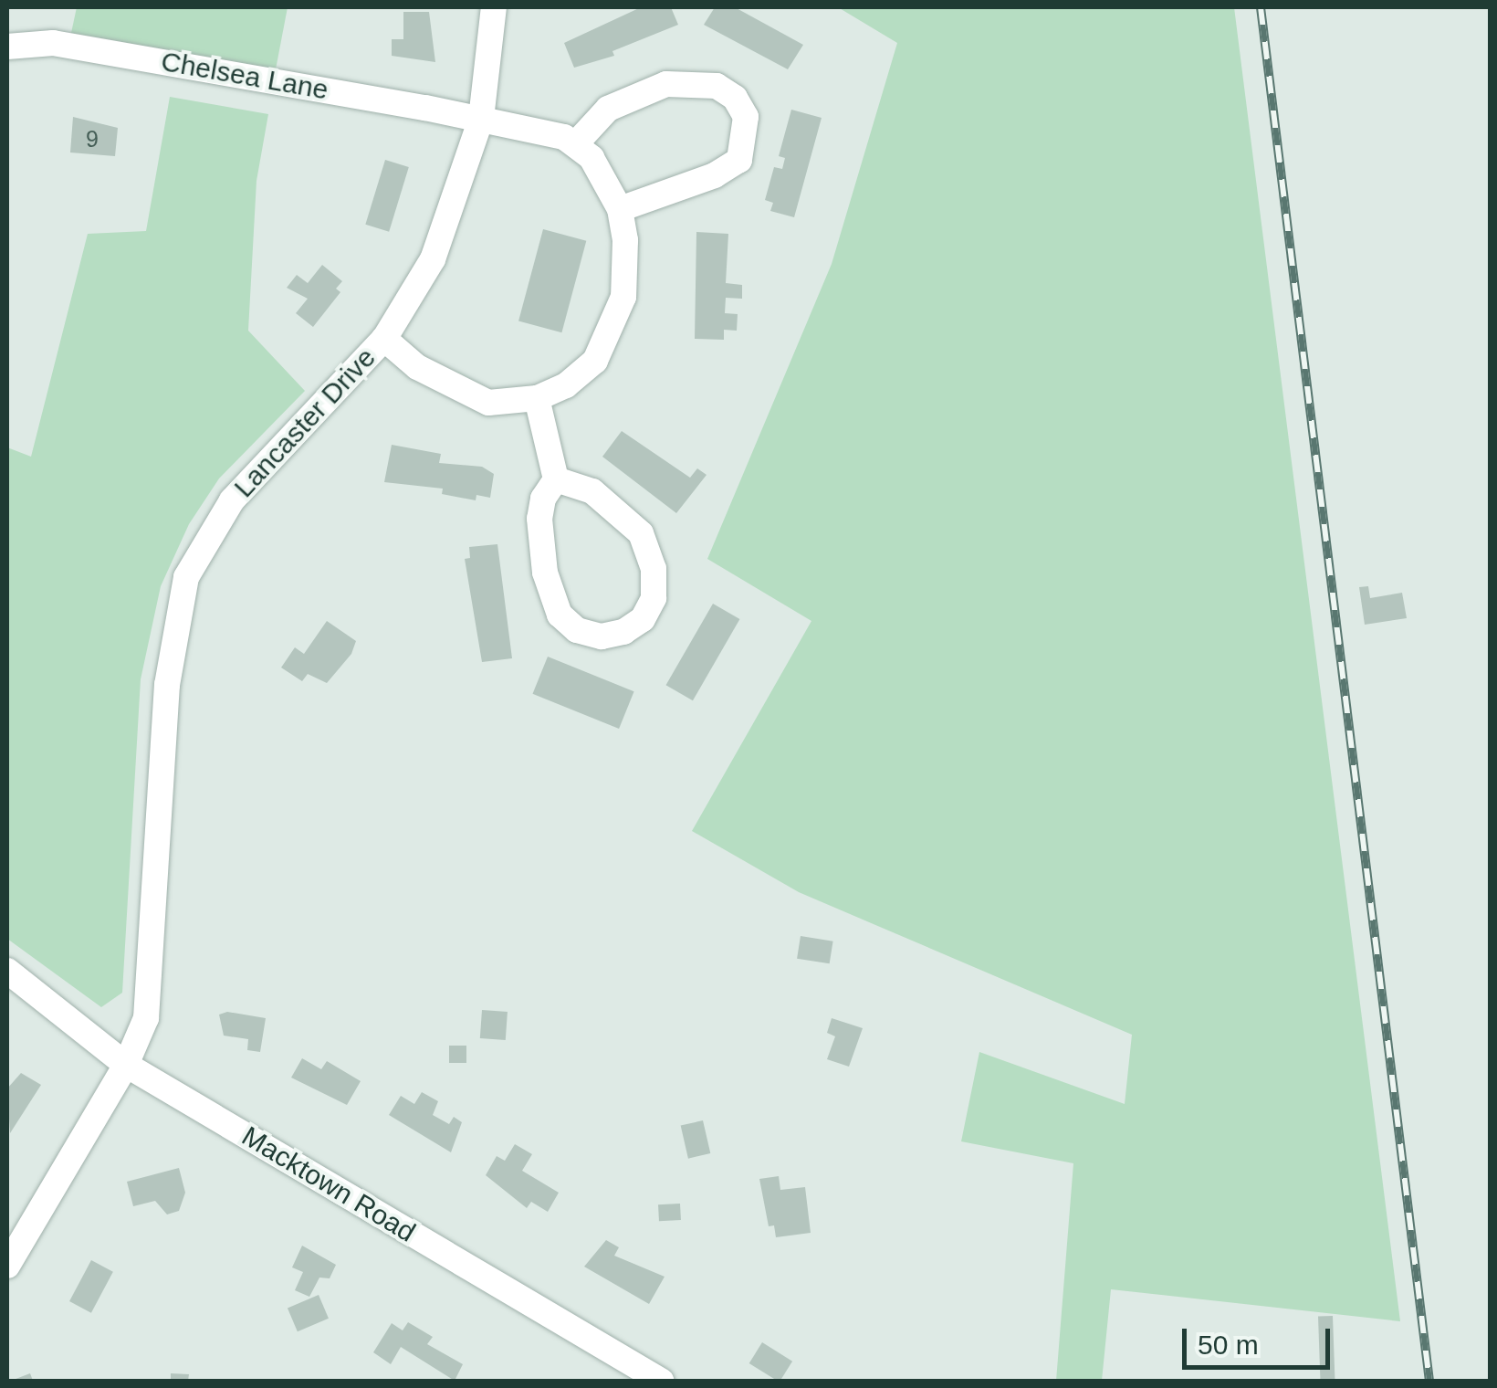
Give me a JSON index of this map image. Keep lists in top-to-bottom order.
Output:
{
  "streets": {
    "street": ["Chelsea Lane", "Lancaster Drive", "Macktown Road"]
  },
  "crossings": [
    ["Chelsea Lane", "Lancaster Drive"],
    ["Lancaster Drive", "Macktown Road"]
  ],
  "house_numbers": ["9"],
  "scale_bar": "50 m"
}
